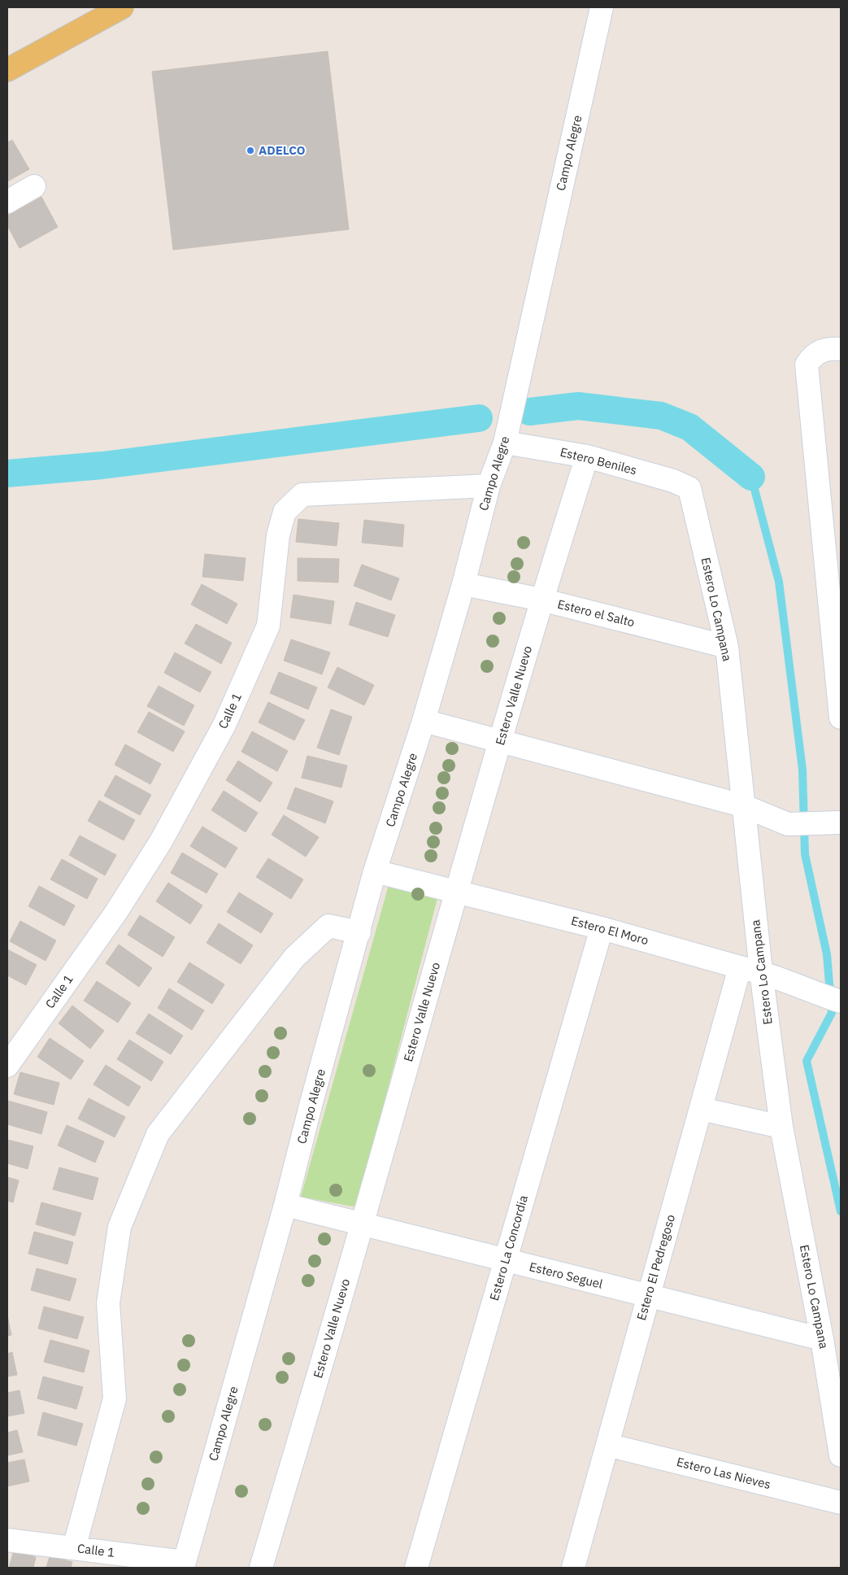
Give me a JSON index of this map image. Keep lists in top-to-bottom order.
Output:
{
  "streets": {
    "street": [
      "Campo Alegre",
      "Estero Beniles",
      "Estero Lo Campana",
      "Estero el Salto",
      "Estero Valle Nuevo",
      "Calle 1",
      "Estero El Moro",
      "Estero La Concordia",
      "Estero El Pedregoso",
      "Estero Seguel",
      "Estero Las Nieves"
    ]
  },
  "crossings": [
    ["Campo Alegre", "Estero Beniles"],
    ["Campo Alegre", "Estero el Salto"],
    ["Campo Alegre", "Calle 1"],
    ["Campo Alegre", "Estero El Moro"],
    ["Campo Alegre", "Estero Seguel"],
    ["Estero Beniles", "Estero Lo Campana"],
    ["Estero Beniles", "Estero Valle Nuevo"],
    ["Estero Lo Campana", "Estero el Salto"],
    ["Estero Lo Campana", "Estero El Moro"],
    ["Estero Lo Campana", "Estero El Pedregoso"],
    ["Estero Lo Campana", "Estero Seguel"],
    ["Estero el Salto", "Estero Valle Nuevo"],
    ["Estero Valle Nuevo", "Estero El Moro"],
    ["Estero Valle Nuevo", "Estero Seguel"],
    ["Estero El Moro", "Estero La Concordia"],
    ["Estero El Moro", "Estero El Pedregoso"],
    ["Estero La Concordia", "Estero Seguel"],
    ["Estero El Pedregoso", "Estero Seguel"],
    ["Estero El Pedregoso", "Estero Las Nieves"]
  ],
  "places": ["ADELCO"]
}
